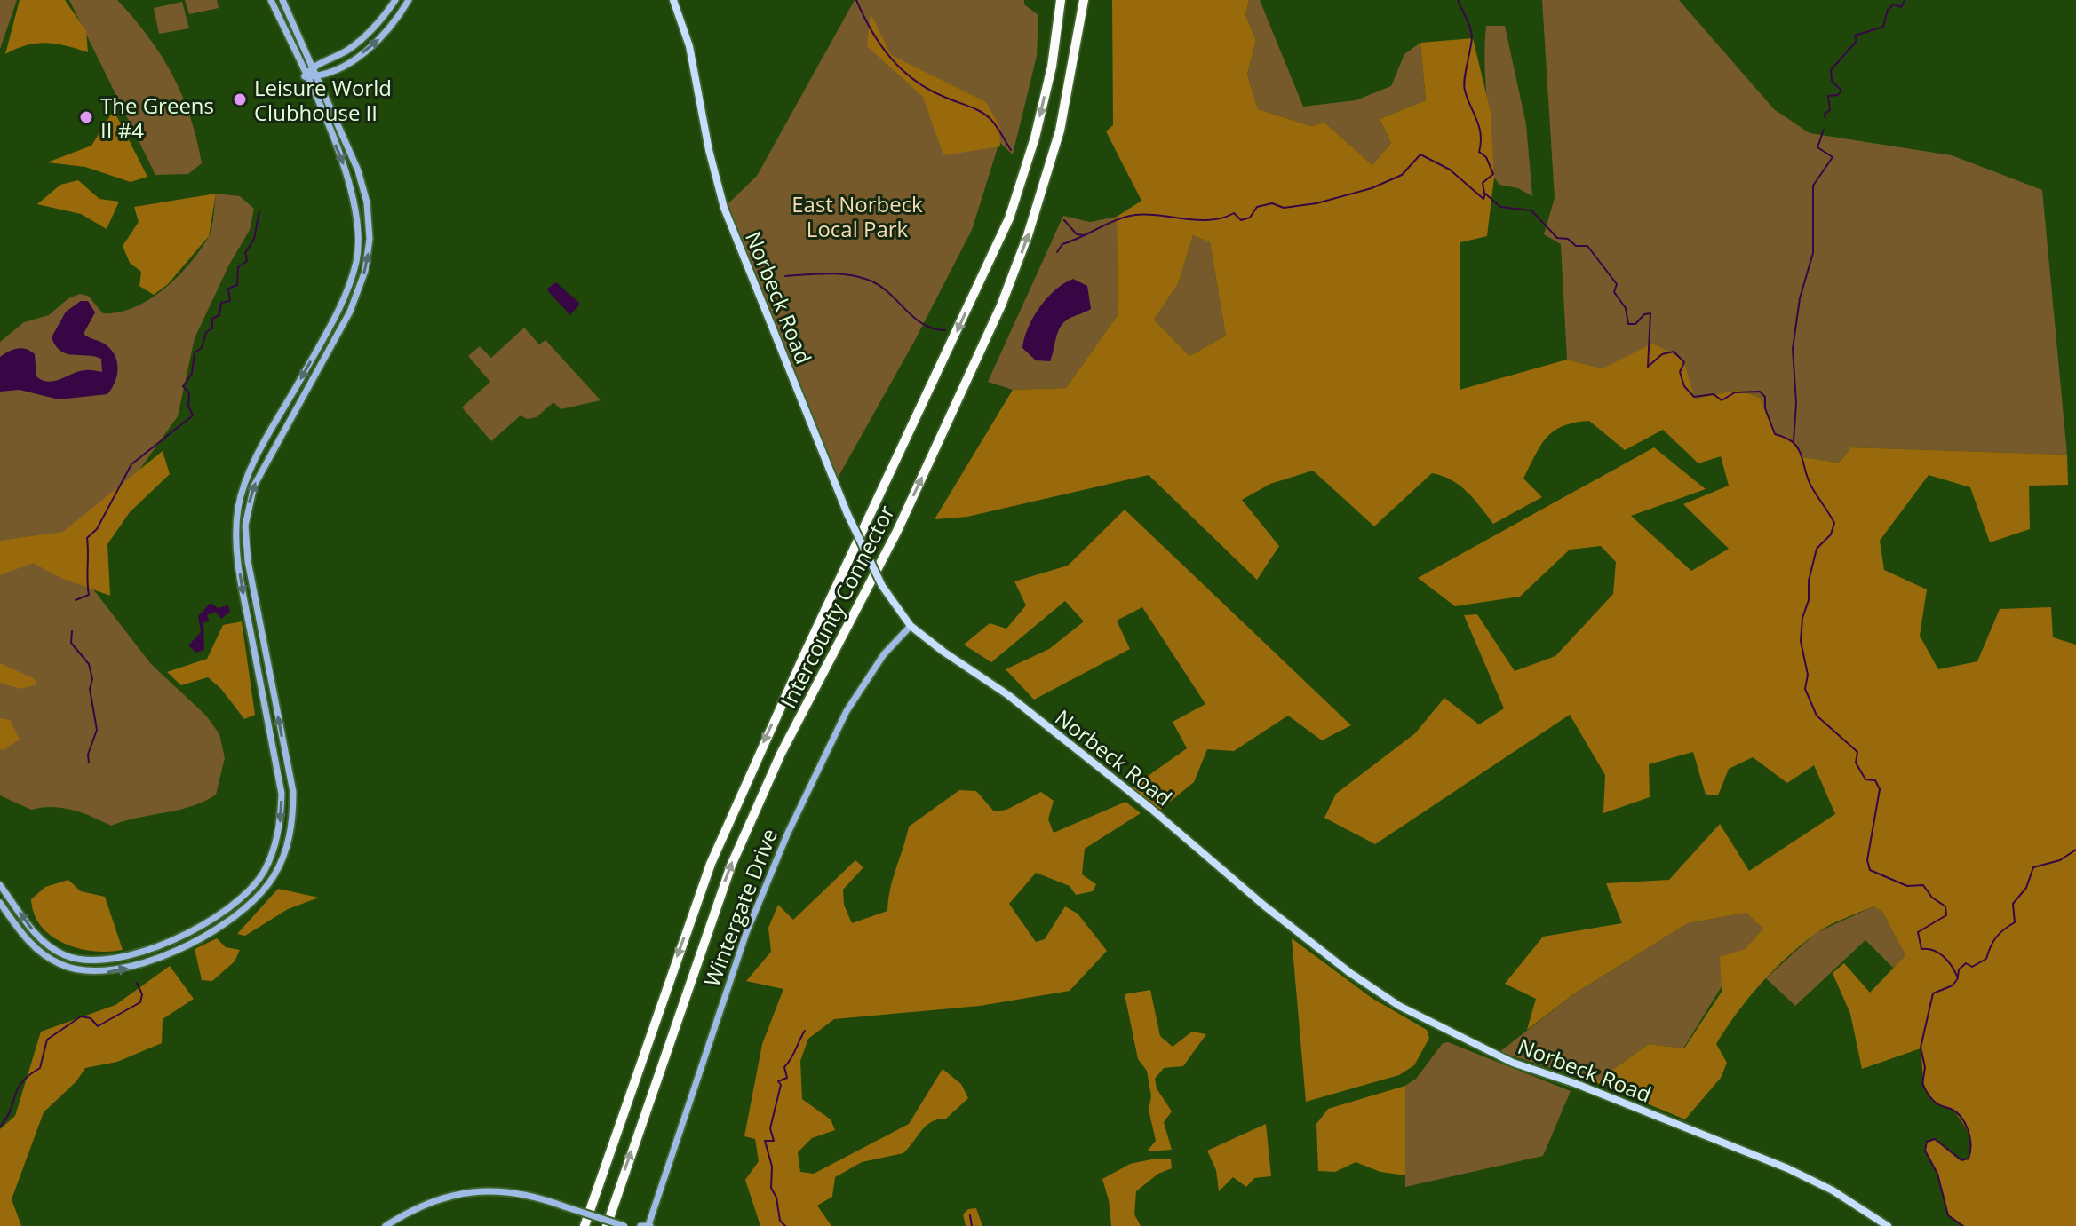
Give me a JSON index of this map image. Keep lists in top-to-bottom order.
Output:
{
  "streets": {
    "highway": ["Intercounty Connector"],
    "main road": ["Norbeck Road"],
    "street": ["Wintergate Drive"]
  },
  "crossings": [
    ["Norbeck Road", "Wintergate Drive"]
  ],
  "parks": ["East Norbeck Local Park"],
  "places": ["Leisure World Clubhouse II", "The Greens II #4"]
}
